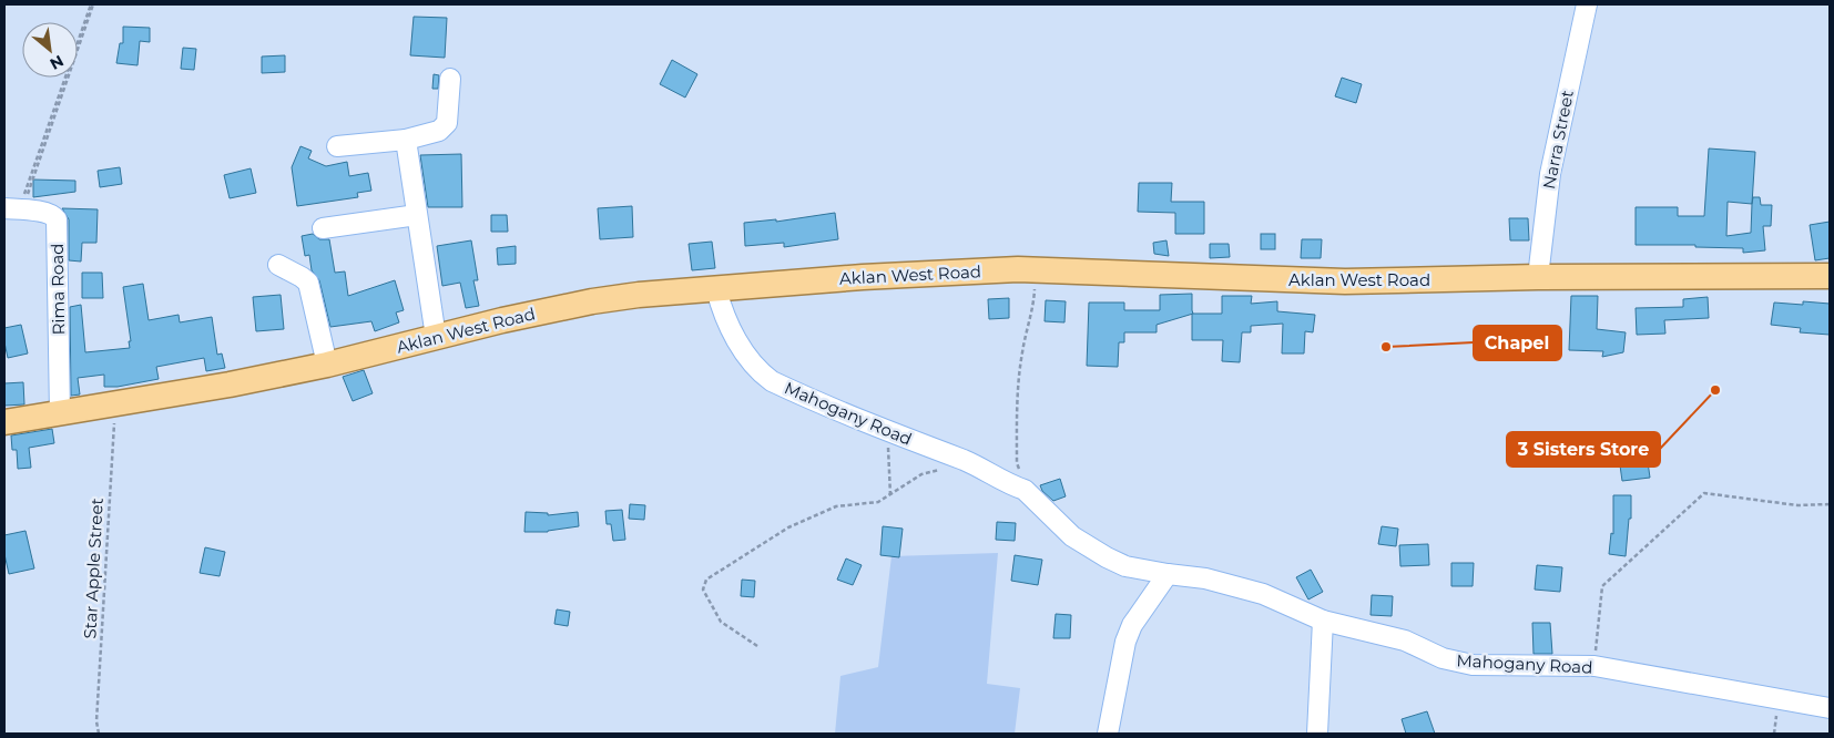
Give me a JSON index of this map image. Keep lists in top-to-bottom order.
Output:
{
  "streets": {
    "main road": ["Aklan West Road"],
    "street": ["Narra Street", "Rima Road", "Mahogany Road"],
    "path": ["Star Apple Street"]
  },
  "crossings": [
    ["Narra Street", "Aklan West Road"],
    ["Aklan West Road", "Rima Road"],
    ["Aklan West Road", "Mahogany Road"],
    ["Aklan West Road", "Star Apple Street"]
  ],
  "places": ["Chapel", "3 Sisters Store"],
  "north": "bottom right"
}
